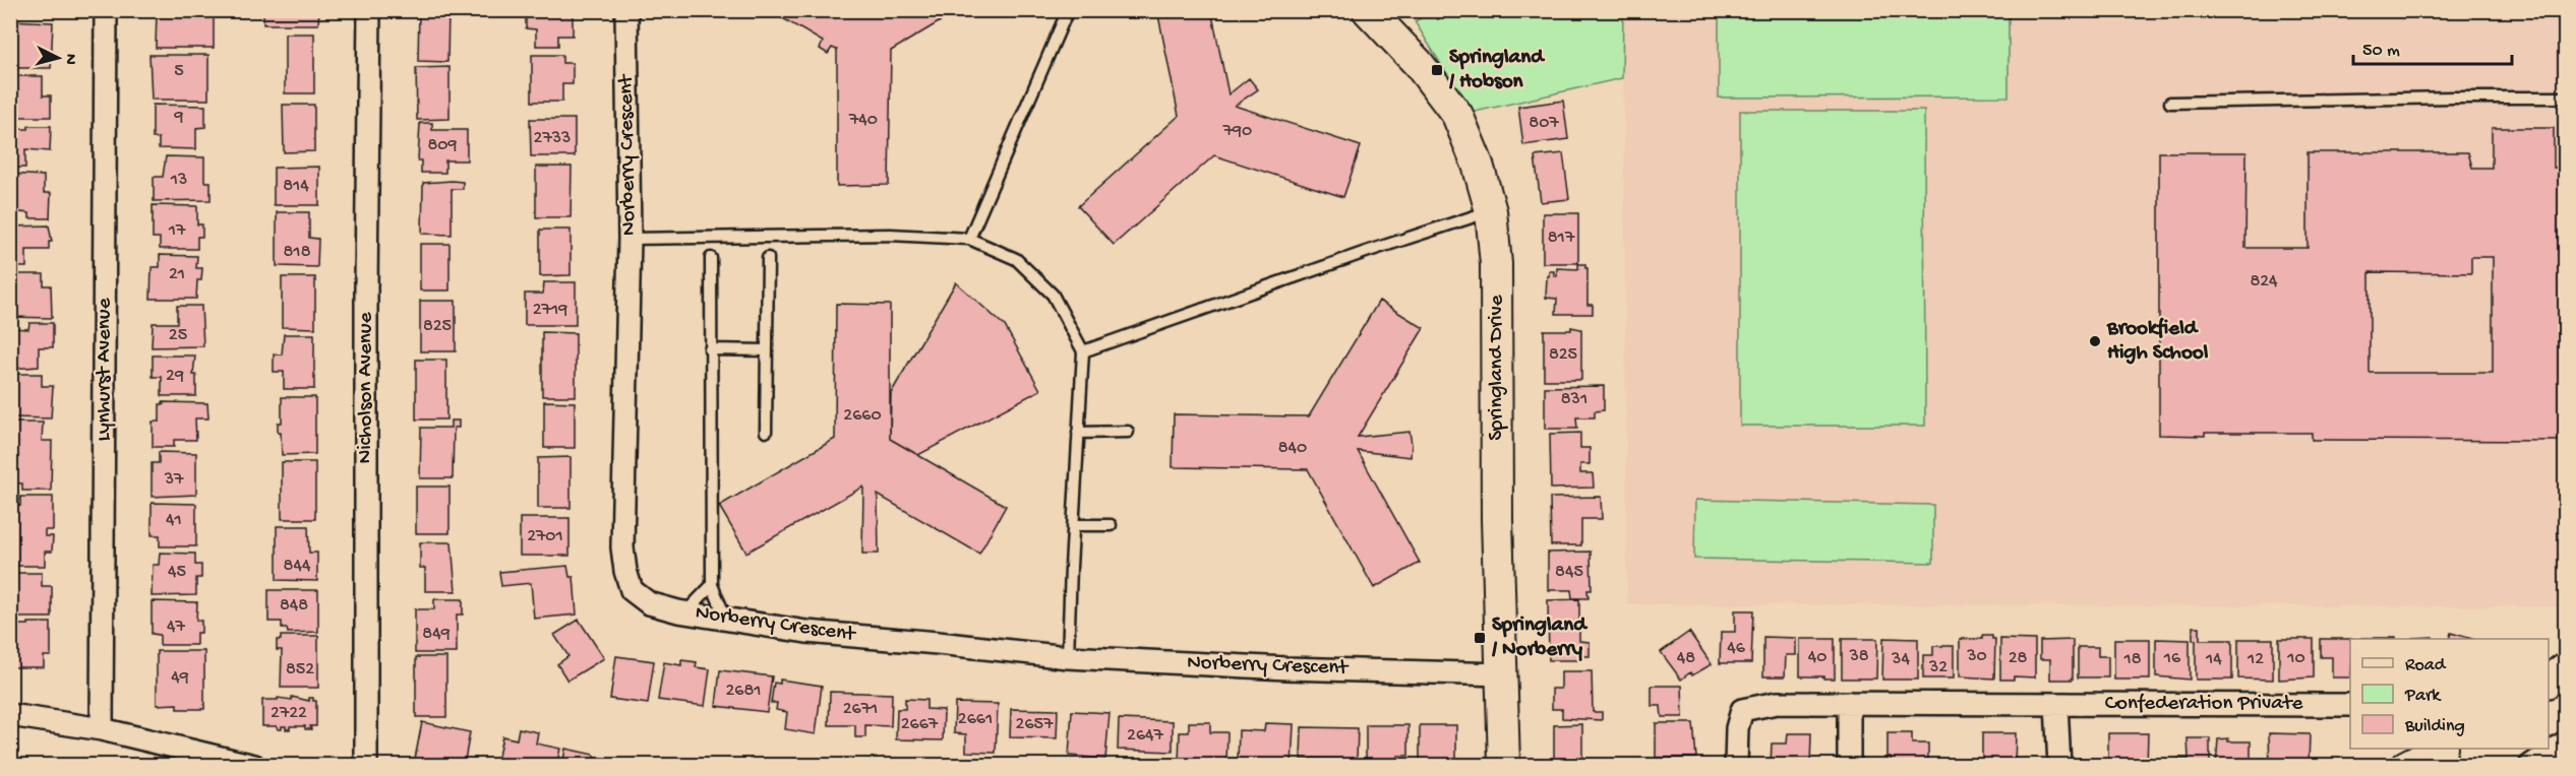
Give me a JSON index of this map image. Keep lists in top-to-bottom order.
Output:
{
  "streets": {
    "street": [
      "Norberry Crescent",
      "Springland Drive",
      "Lynhurst Avenue",
      "Nicholson Avenue",
      "Confederation Private"
    ]
  },
  "crossings": [
    ["Norberry Crescent", "Springland Drive"]
  ],
  "places": {
    "transit": ["Springland / Hobson", "Springland / Norberry"],
    "other": ["Brookfield High School"]
  },
  "house_numbers": [
    "5",
    "9",
    "740",
    "807",
    "790",
    "2733",
    "809",
    "13",
    "814",
    "17",
    "817",
    "818",
    "21",
    "824",
    "2719",
    "825",
    "25",
    "825",
    "29",
    "831",
    "2660",
    "840",
    "37",
    "41",
    "2701",
    "844",
    "45",
    "845",
    "848",
    "47",
    "849",
    "46",
    "38",
    "30",
    "40",
    "48",
    "28",
    "16",
    "10",
    "34",
    "18",
    "14",
    "12",
    "32",
    "852",
    "49",
    "2681",
    "2671",
    "2722",
    "2661",
    "2667",
    "2657",
    "2647"
  ],
  "legend": ["Road", "Park", "Building"],
  "scale_bar": "50 m",
  "north": "right"
}
